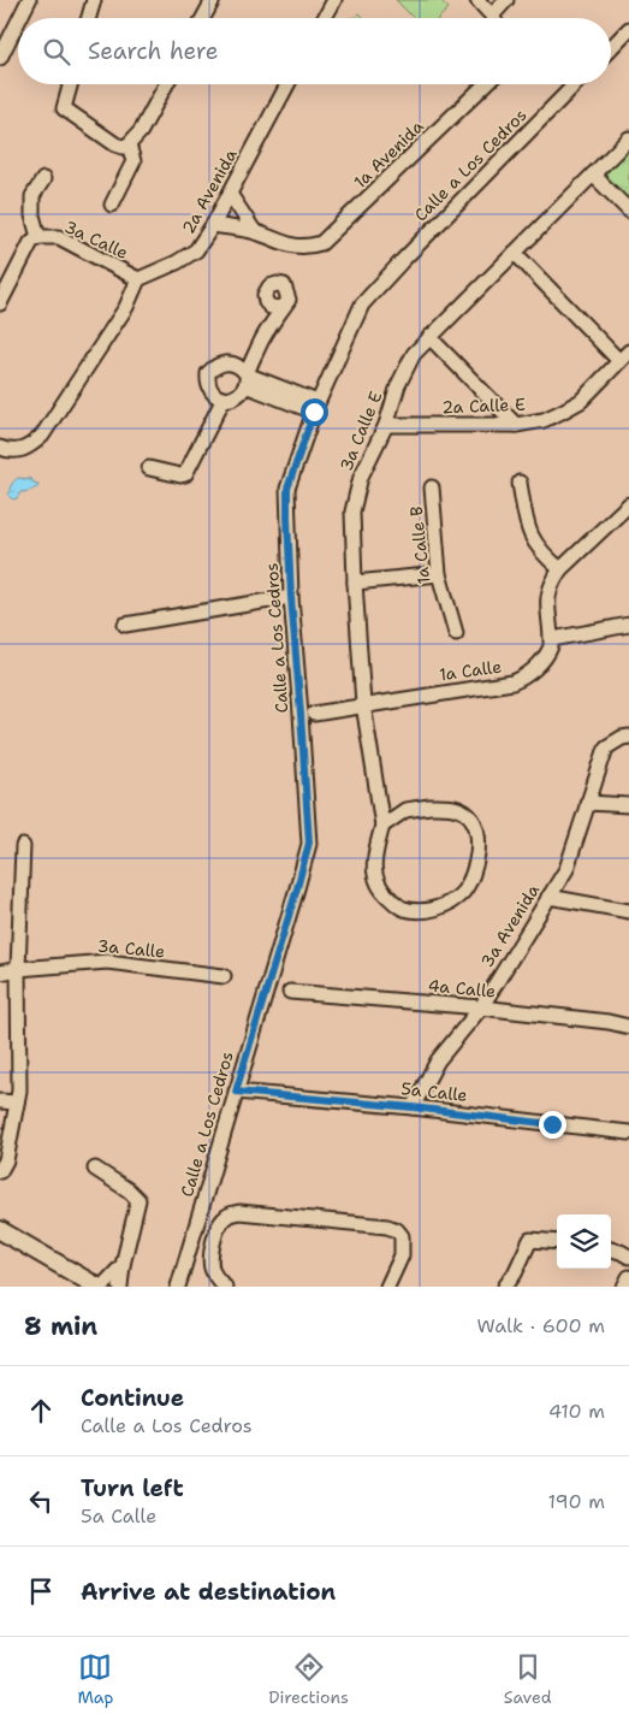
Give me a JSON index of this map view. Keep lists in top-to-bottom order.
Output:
{
  "streets": {
    "street": [
      "1a Avenida",
      "Calle a Los Cedros",
      "2a Avenida",
      "3a Calle",
      "2a Calle E",
      "3a Calle E",
      "1a Calle B",
      "1a Calle",
      "3a Avenida",
      "4a Calle",
      "5a Calle"
    ]
  },
  "crossings": [
    ["Calle a Los Cedros", "5a Calle"],
    ["2a Avenida", "3a Calle"],
    ["2a Calle E", "3a Calle E"],
    ["3a Calle E", "1a Calle"],
    ["3a Avenida", "4a Calle"],
    ["3a Avenida", "5a Calle"]
  ],
  "page": {
    "search": "Search here",
    "heading": ["8 min", "Walk · 600 m"],
    "list": [
      ["Continue", "Calle a Los Cedros", "410 m"],
      ["Turn left", "5a Calle", "190 m"],
      "Arrive at destination"
    ],
    "nav": ["Map", "Directions", "Saved"]
  }
}
